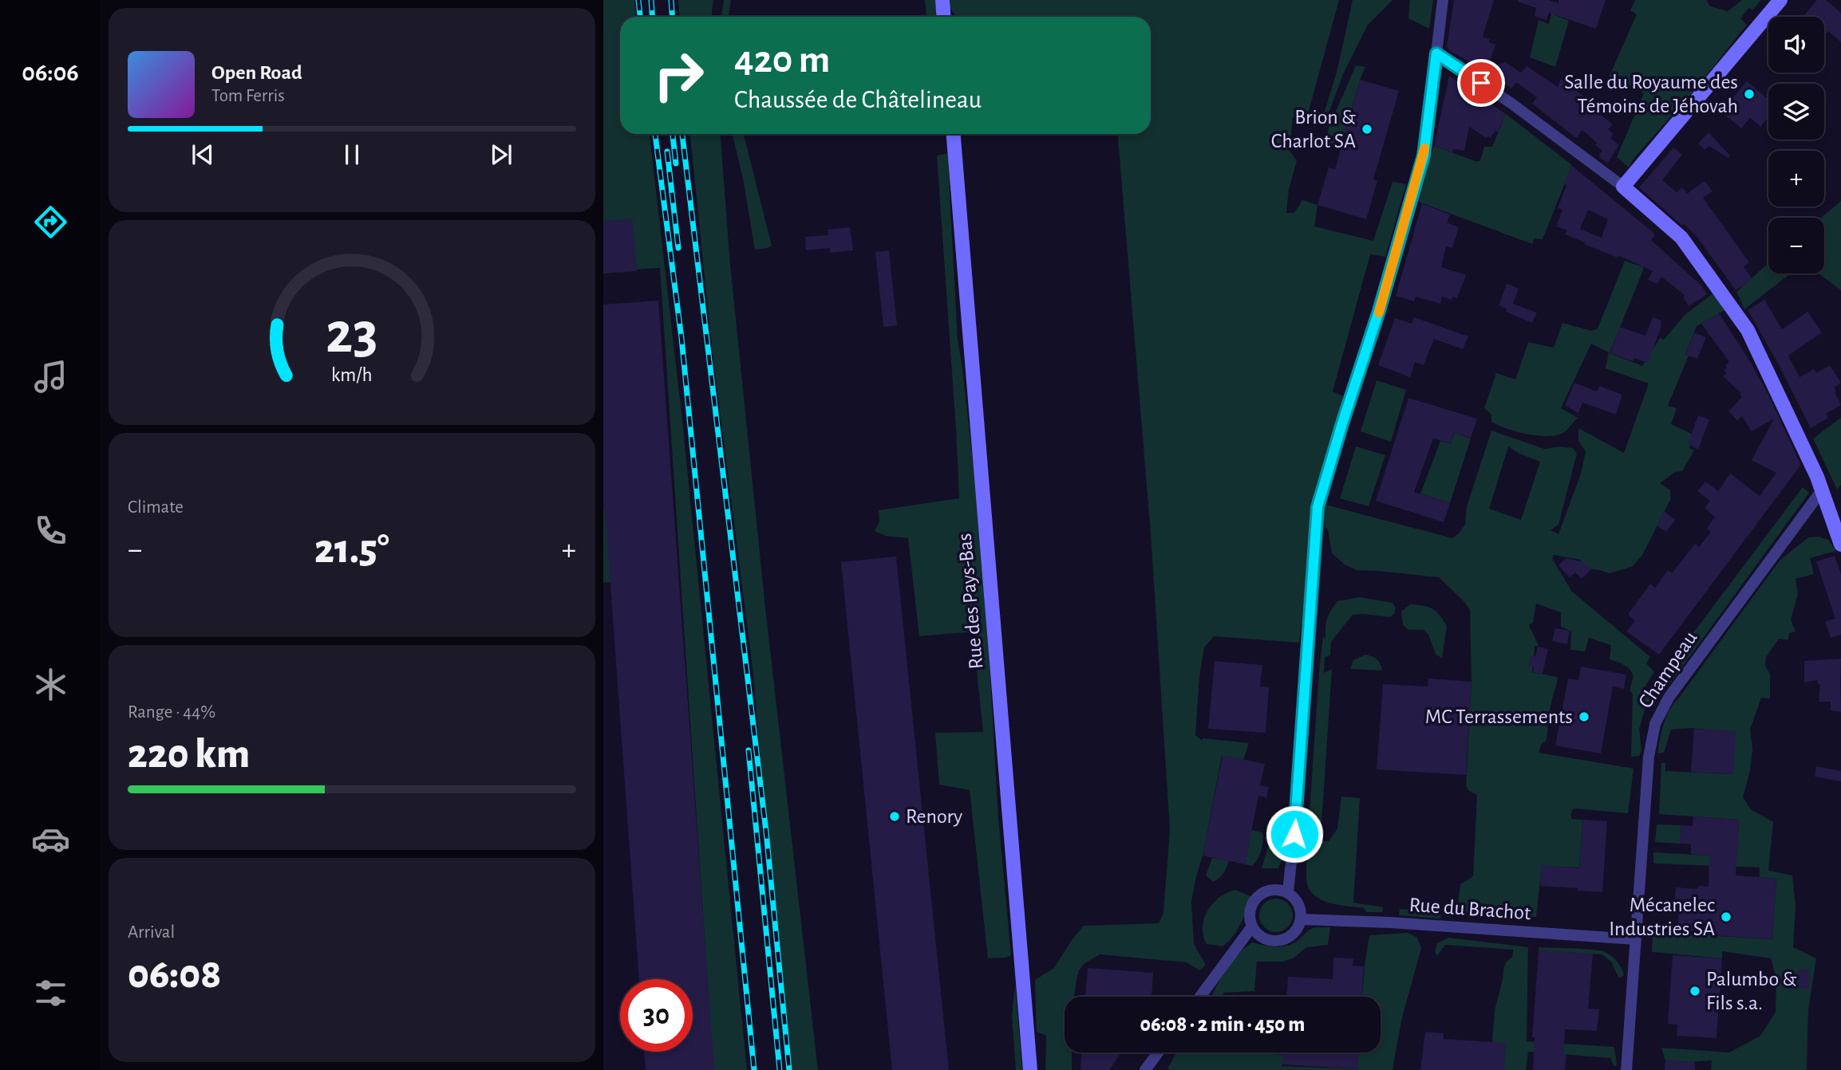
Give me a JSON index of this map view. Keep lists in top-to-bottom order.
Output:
{
  "streets": {
    "street": ["Rue des Pays-Bas", "Champeau", "Rue du Brachot"]
  },
  "crossings": [
    ["Champeau", "Rue du Brachot"]
  ],
  "places": [
    "Salle du Royaume des Témoins de Jéhovah",
    "Brion & Charlot SA",
    "MC Terrassements",
    "Renory",
    "Mécanelec Industries SA",
    "Palumbo & Fils s.a."
  ],
  "page": {
    "tabs": "06:06",
    "map_buttons": ["+", "−"],
    "turn": ["420 m", "Chaussée de Châtelineau"],
    "song": ["Open Road", "Tom Ferris"],
    "tile": [
      "Climate",
      ["Range · 44%", "220 km"],
      ["Arrival", "06:08"]
    ],
    "heat": ["−", "21.5°", "+"],
    "limit": "30",
    "trip": "06:08 · 2 min · 450 m",
    "gauge": ["23", "km/h"]
  }
}
